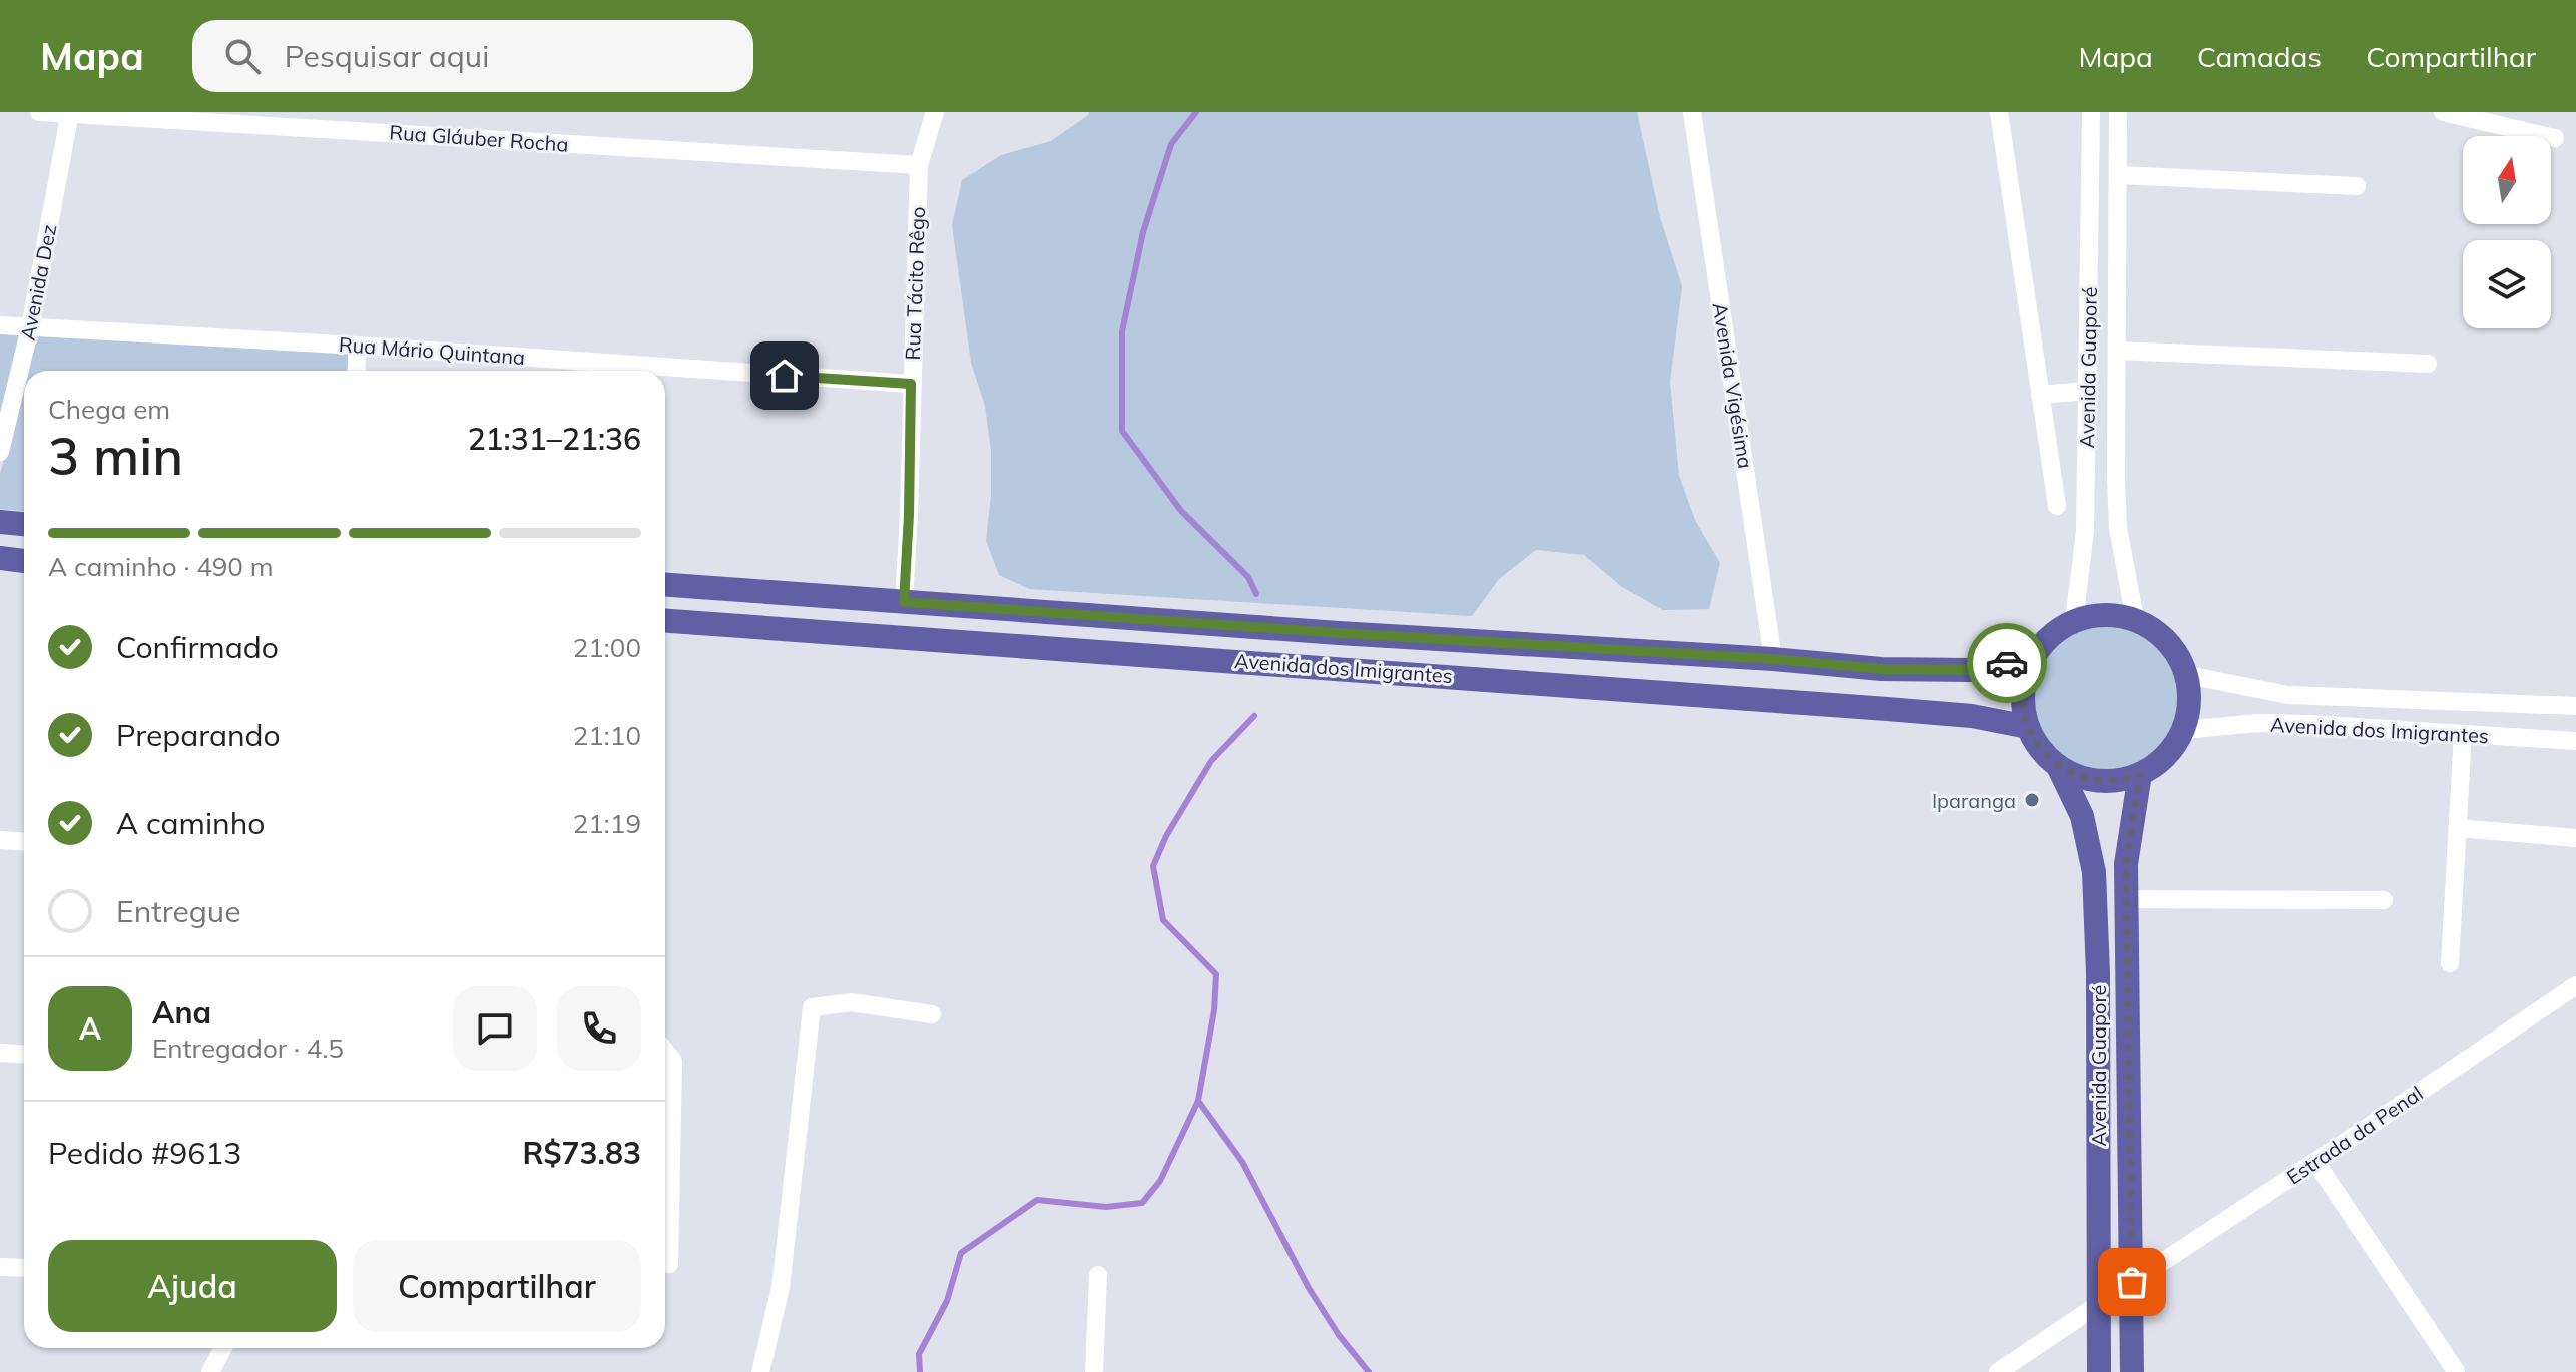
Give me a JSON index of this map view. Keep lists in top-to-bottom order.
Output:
{
  "streets": {
    "main road": ["Avenida Guaporé", "Avenida dos Imigrantes"],
    "street": [
      "Rua Gláuber Rocha",
      "Avenida Dez",
      "Rua Tácito Rêgo",
      "Rua Mário Quintana",
      "Avenida Vigésima",
      "Estrada da Penal"
    ]
  },
  "crossings": [
    ["Rua Gláuber Rocha", "Avenida Dez"],
    ["Rua Gláuber Rocha", "Rua Tácito Rêgo"],
    ["Avenida Dez", "Rua Mário Quintana"],
    ["Rua Tácito Rêgo", "Rua Mário Quintana"],
    ["Rua Tácito Rêgo", "Avenida dos Imigrantes"],
    ["Avenida Guaporé", "Avenida dos Imigrantes"],
    ["Avenida Guaporé", "Estrada da Penal"],
    ["Avenida Vigésima", "Avenida dos Imigrantes"]
  ],
  "places": ["Iparanga"],
  "north": "top",
  "page": {
    "header": "Mapa",
    "search": "Pesquisar aqui",
    "nav": ["Mapa", "Camadas", "Compartilhar"],
    "heading": ["3 min", "Chega em", "21:31–21:36"],
    "panel": [
      "Ana",
      "Entregador · 4.5",
      "Pedido #9613",
      "R$73.83"
    ],
    "bar": "A caminho · 490 m",
    "list": [
      ["Confirmado", "21:00"],
      ["Preparando", "21:10"],
      ["A caminho", "21:19"],
      "Entregue"
    ],
    "round": "A",
    "buttons": ["Ajuda", "Compartilhar"]
  }
}
